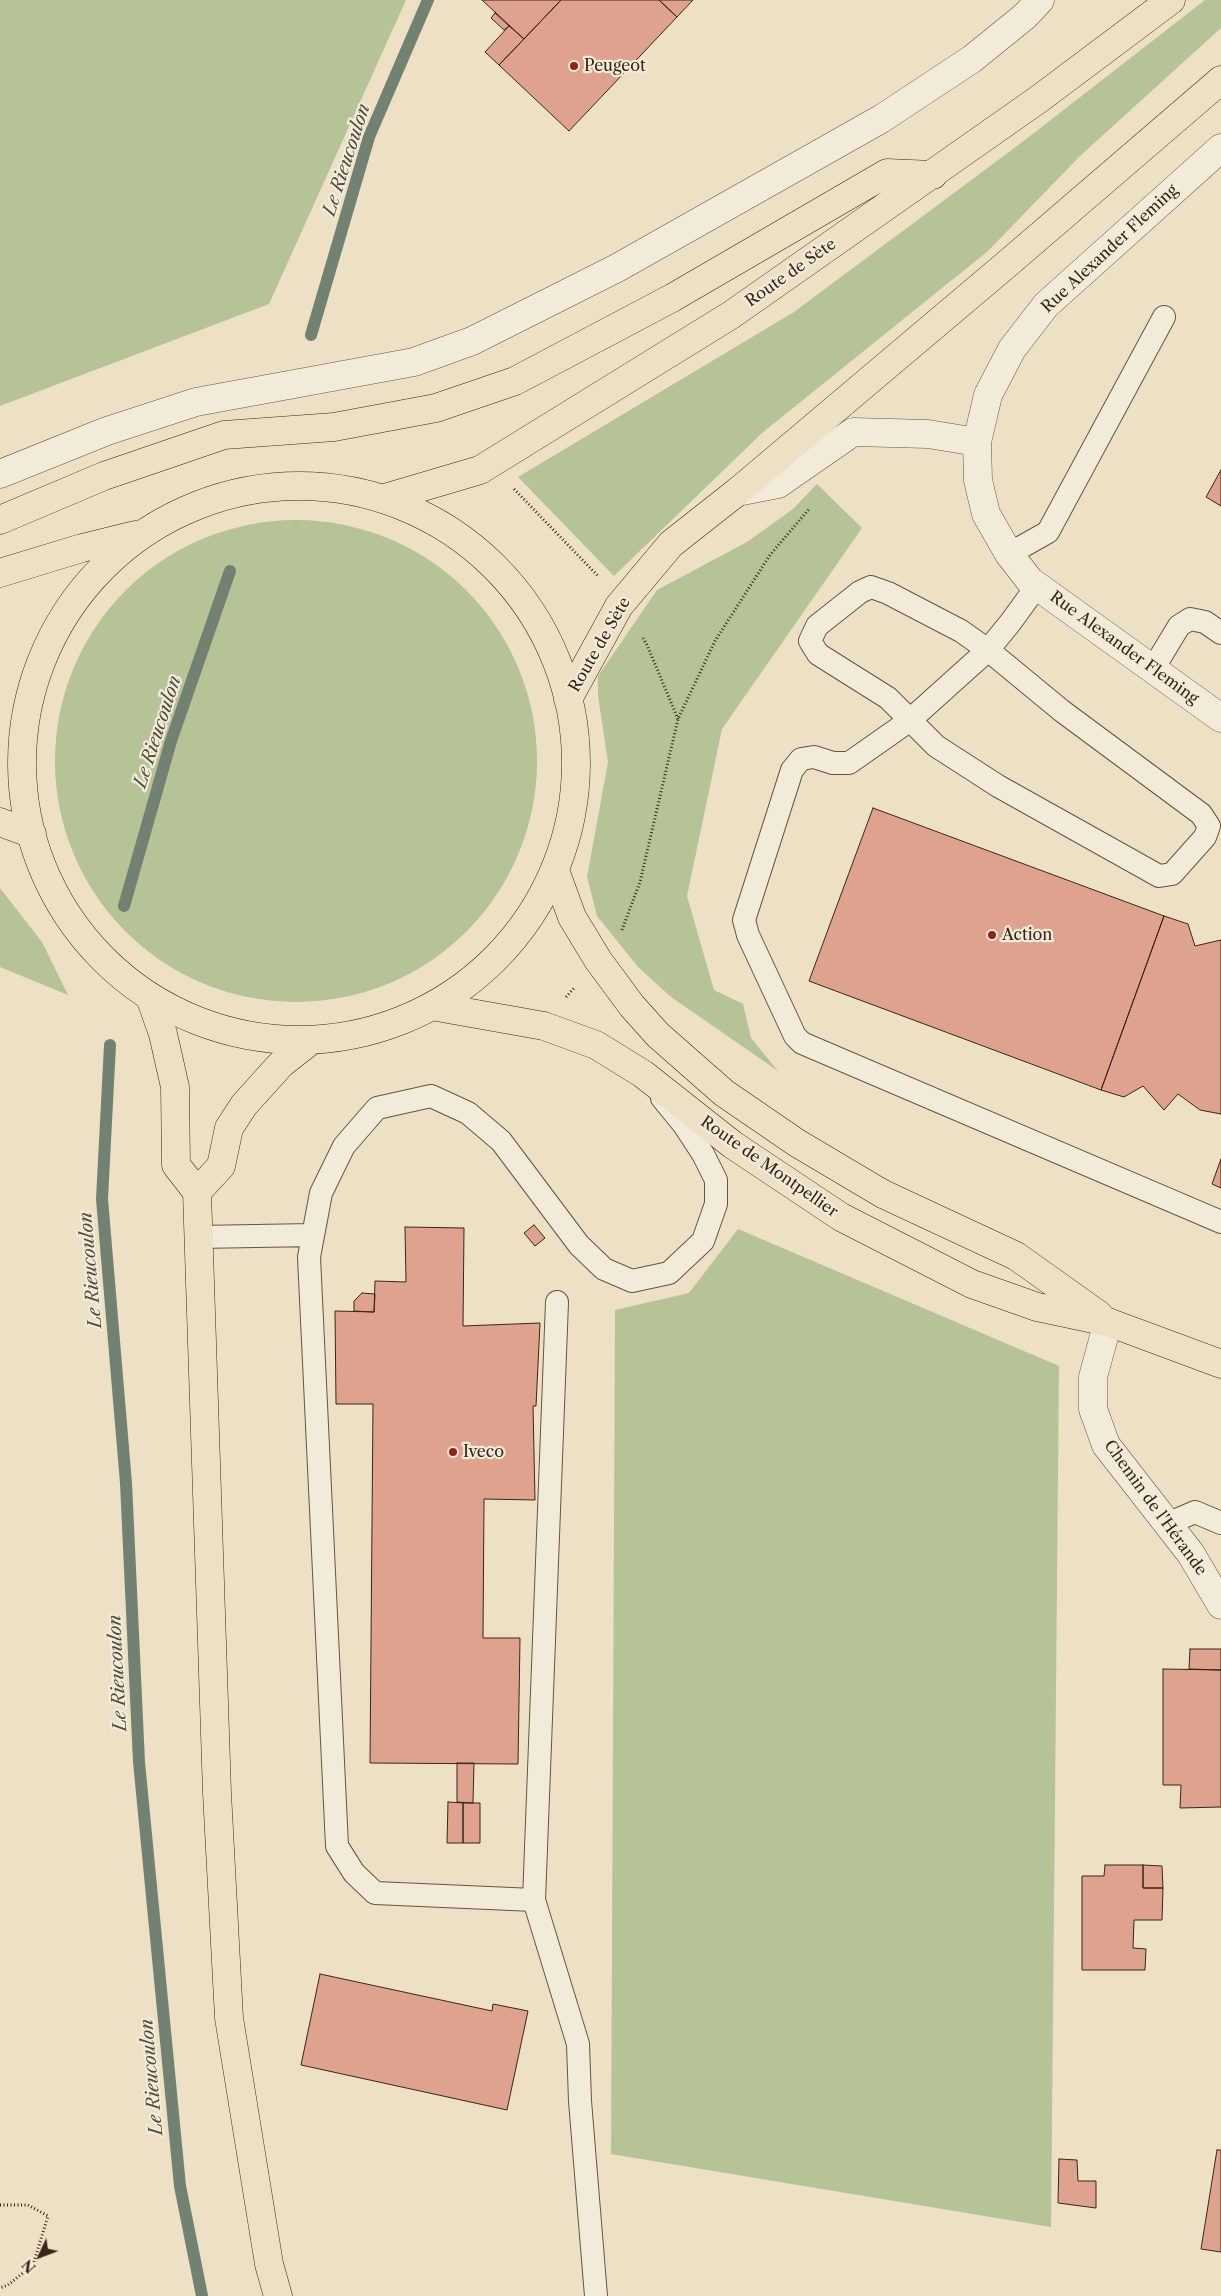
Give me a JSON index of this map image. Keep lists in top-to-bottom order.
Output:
{
  "streets": {
    "main road": ["Route de Sète", "Route de Montpellier"],
    "street": ["Rue Alexander Fleming", "Chemin de l'Hérande"]
  },
  "crossings": [
    ["Route de Montpellier", "Chemin de l'Hérande"]
  ],
  "water": ["Le Rieucoulon"],
  "places": ["Peugeot", "Action", "Iveco"],
  "north": "bottom left"
}
